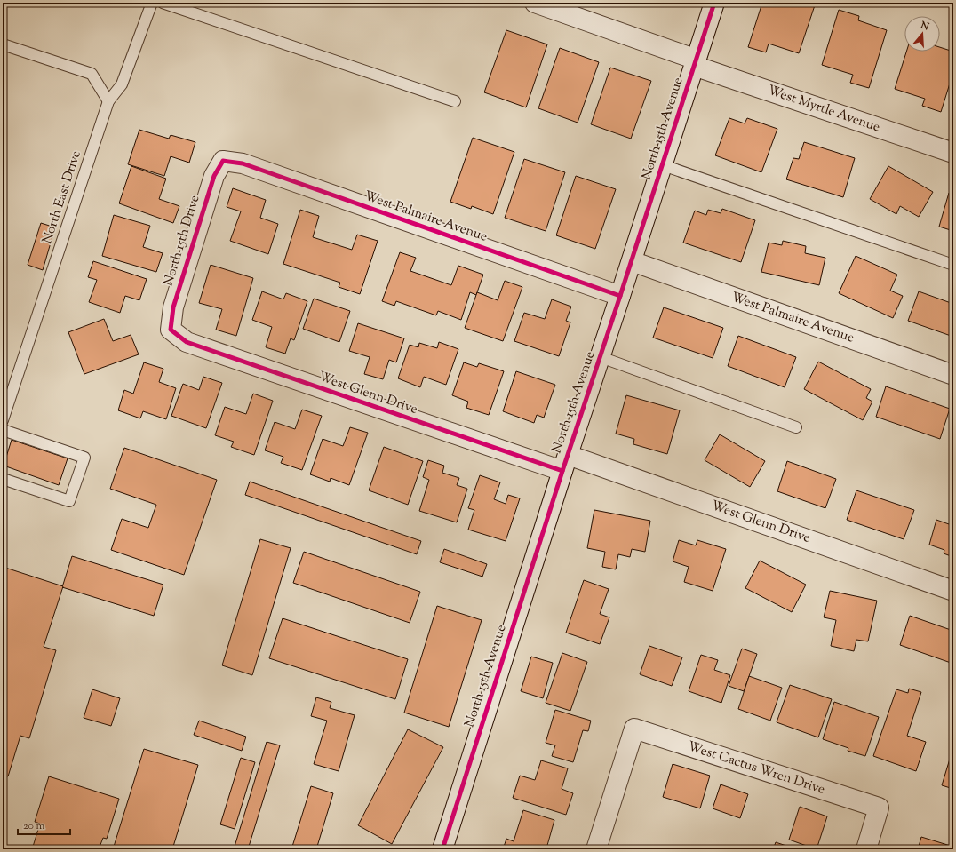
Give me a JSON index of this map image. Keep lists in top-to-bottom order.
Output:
{
  "streets": {
    "street": [
      "West Myrtle Avenue",
      "North 15th Avenue",
      "West Palmaire Avenue",
      "North 15th Drive",
      "West Glenn Drive",
      "West Cactus Wren Drive"
    ],
    "lane": ["North East Drive"]
  },
  "crossings": [
    ["West Myrtle Avenue", "North 15th Avenue"],
    ["North 15th Avenue", "West Palmaire Avenue"],
    ["North 15th Avenue", "West Glenn Drive"],
    ["West Palmaire Avenue", "North 15th Drive"],
    ["North 15th Drive", "West Glenn Drive"]
  ],
  "scale_bar": "20 m",
  "north": "top"
}
